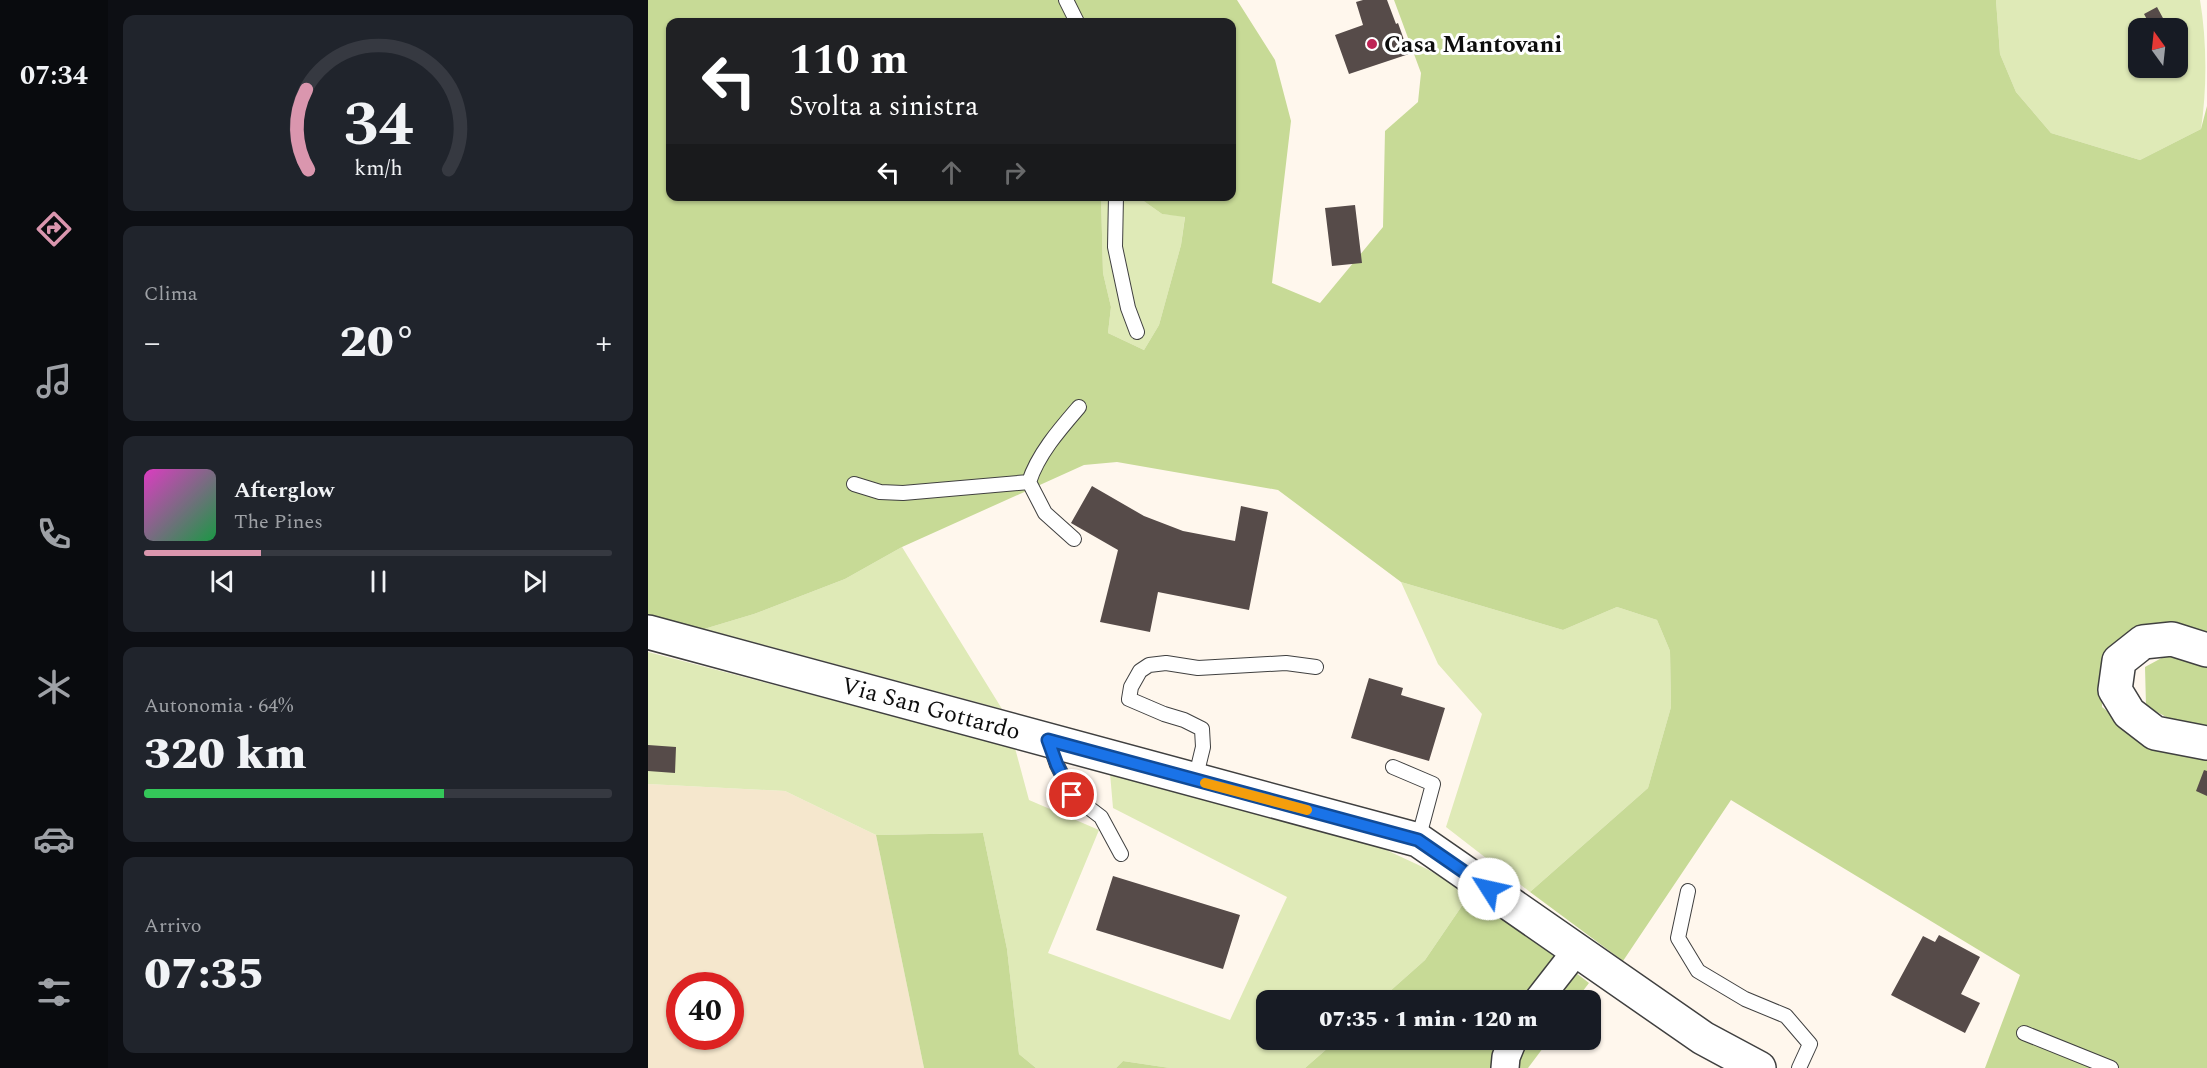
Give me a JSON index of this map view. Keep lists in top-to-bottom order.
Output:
{
  "streets": {
    "street": ["Via San Gottardo"]
  },
  "places": ["Casa Mantovani"],
  "north": "top",
  "page": {
    "tabs": "07:34",
    "turn": ["110 m", "Svolta a sinistra"],
    "tile": [
      "Clima",
      ["Autonomia · 64%", "320 km"],
      ["Arrivo", "07:35"]
    ],
    "heat": ["−", "20°", "+"],
    "song": ["Afterglow", "The Pines"],
    "limit": "40",
    "trip": "07:35 · 1 min · 120 m",
    "gauge": ["34", "km/h"]
  }
}
